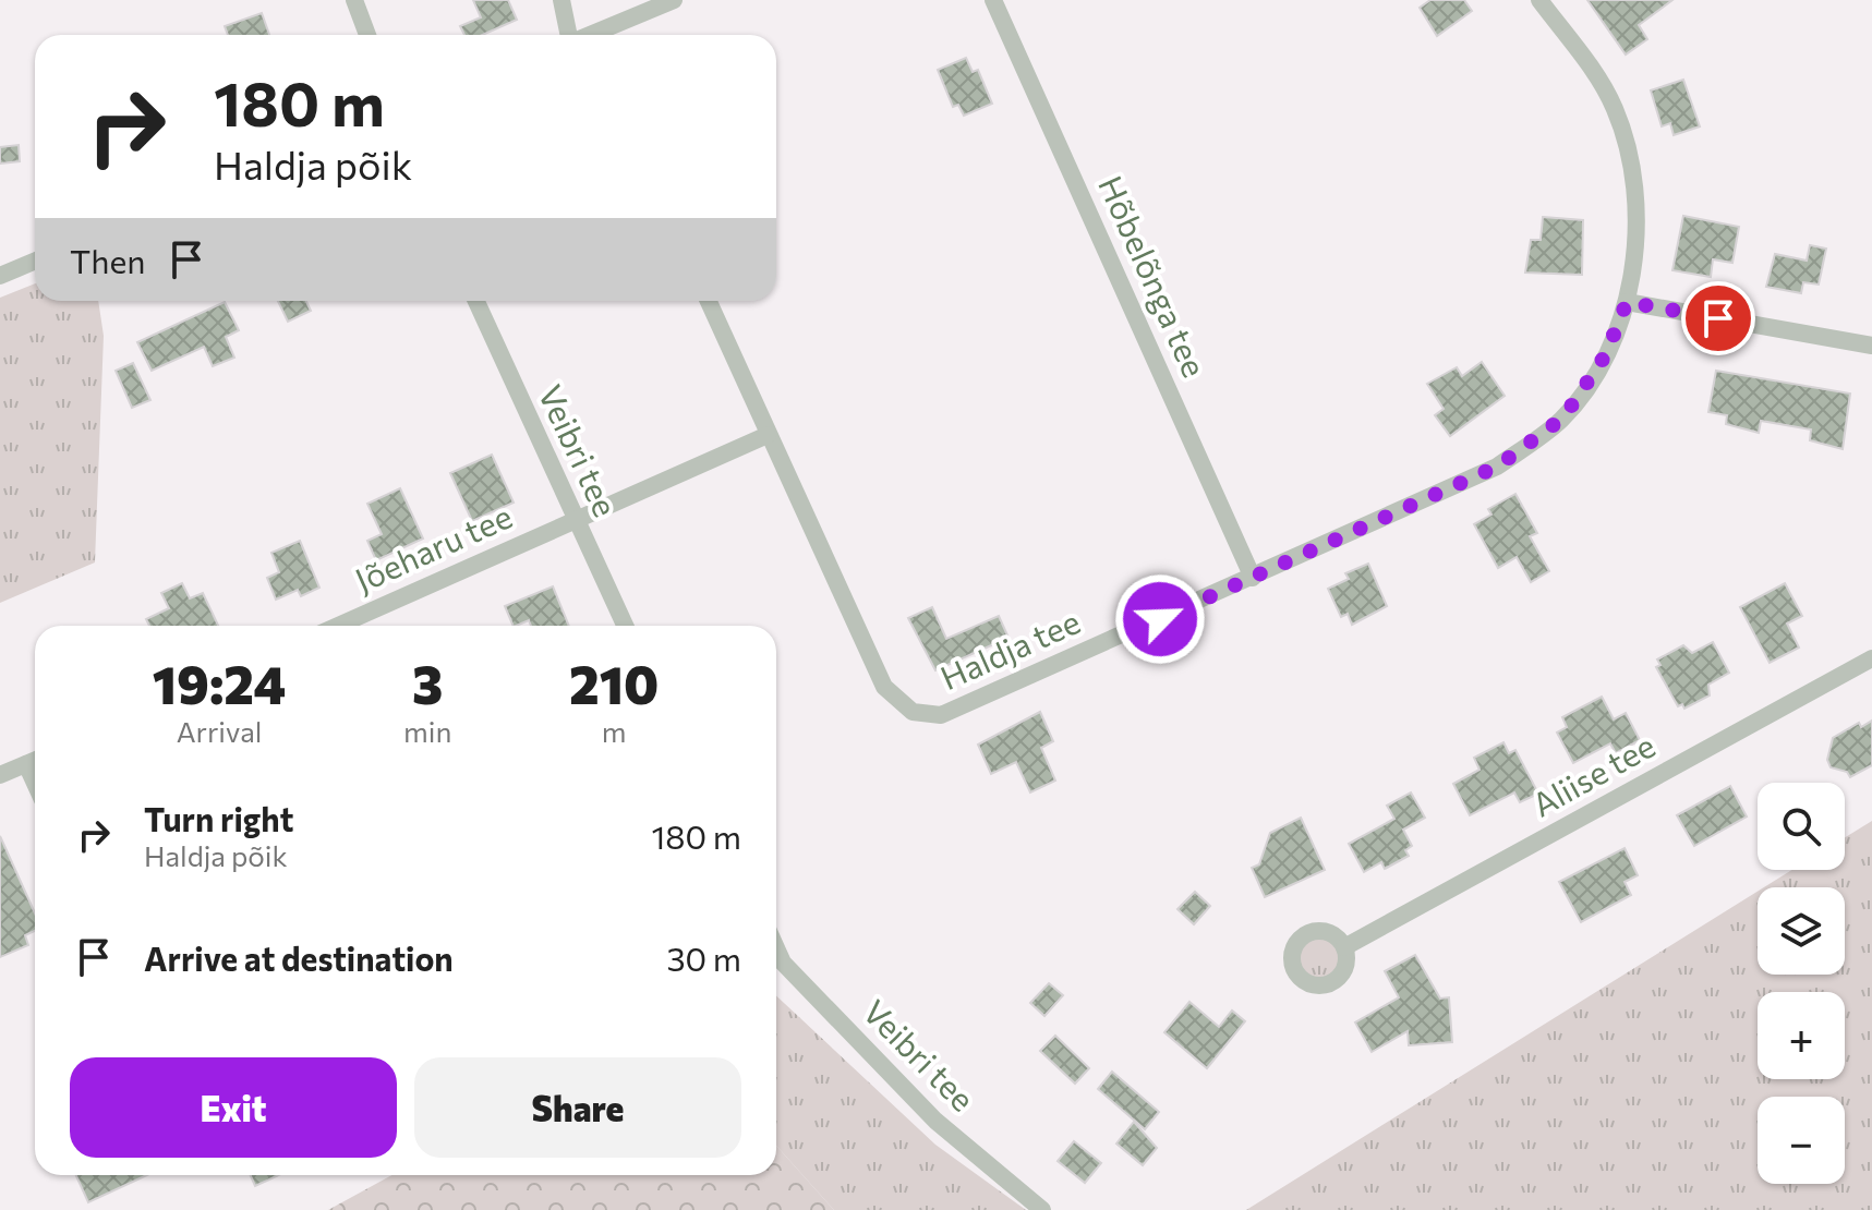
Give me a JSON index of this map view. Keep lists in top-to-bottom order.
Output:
{
  "streets": {
    "street": [
      "Hõbelõnga tee",
      "Veibri tee",
      "Jõeharu tee",
      "Haldja tee",
      "Aliise tee"
    ]
  },
  "crossings": [
    ["Hõbelõnga tee", "Haldja tee"],
    ["Veibri tee", "Jõeharu tee"]
  ],
  "page": {
    "turn": ["180 m", "Haldja põik"],
    "then": "Then",
    "eta": [
      "19:24",
      "Arrival",
      "3",
      "min",
      "210",
      "m"
    ],
    "list": [
      {
        "name": "Turn right",
        "note": "Haldja põik",
        "value": "180 m"
      },
      {
        "name": "Arrive at destination",
        "value": "30 m"
      }
    ],
    "map_buttons": ["+", "−"],
    "buttons": ["Exit", "Share"]
  }
}
